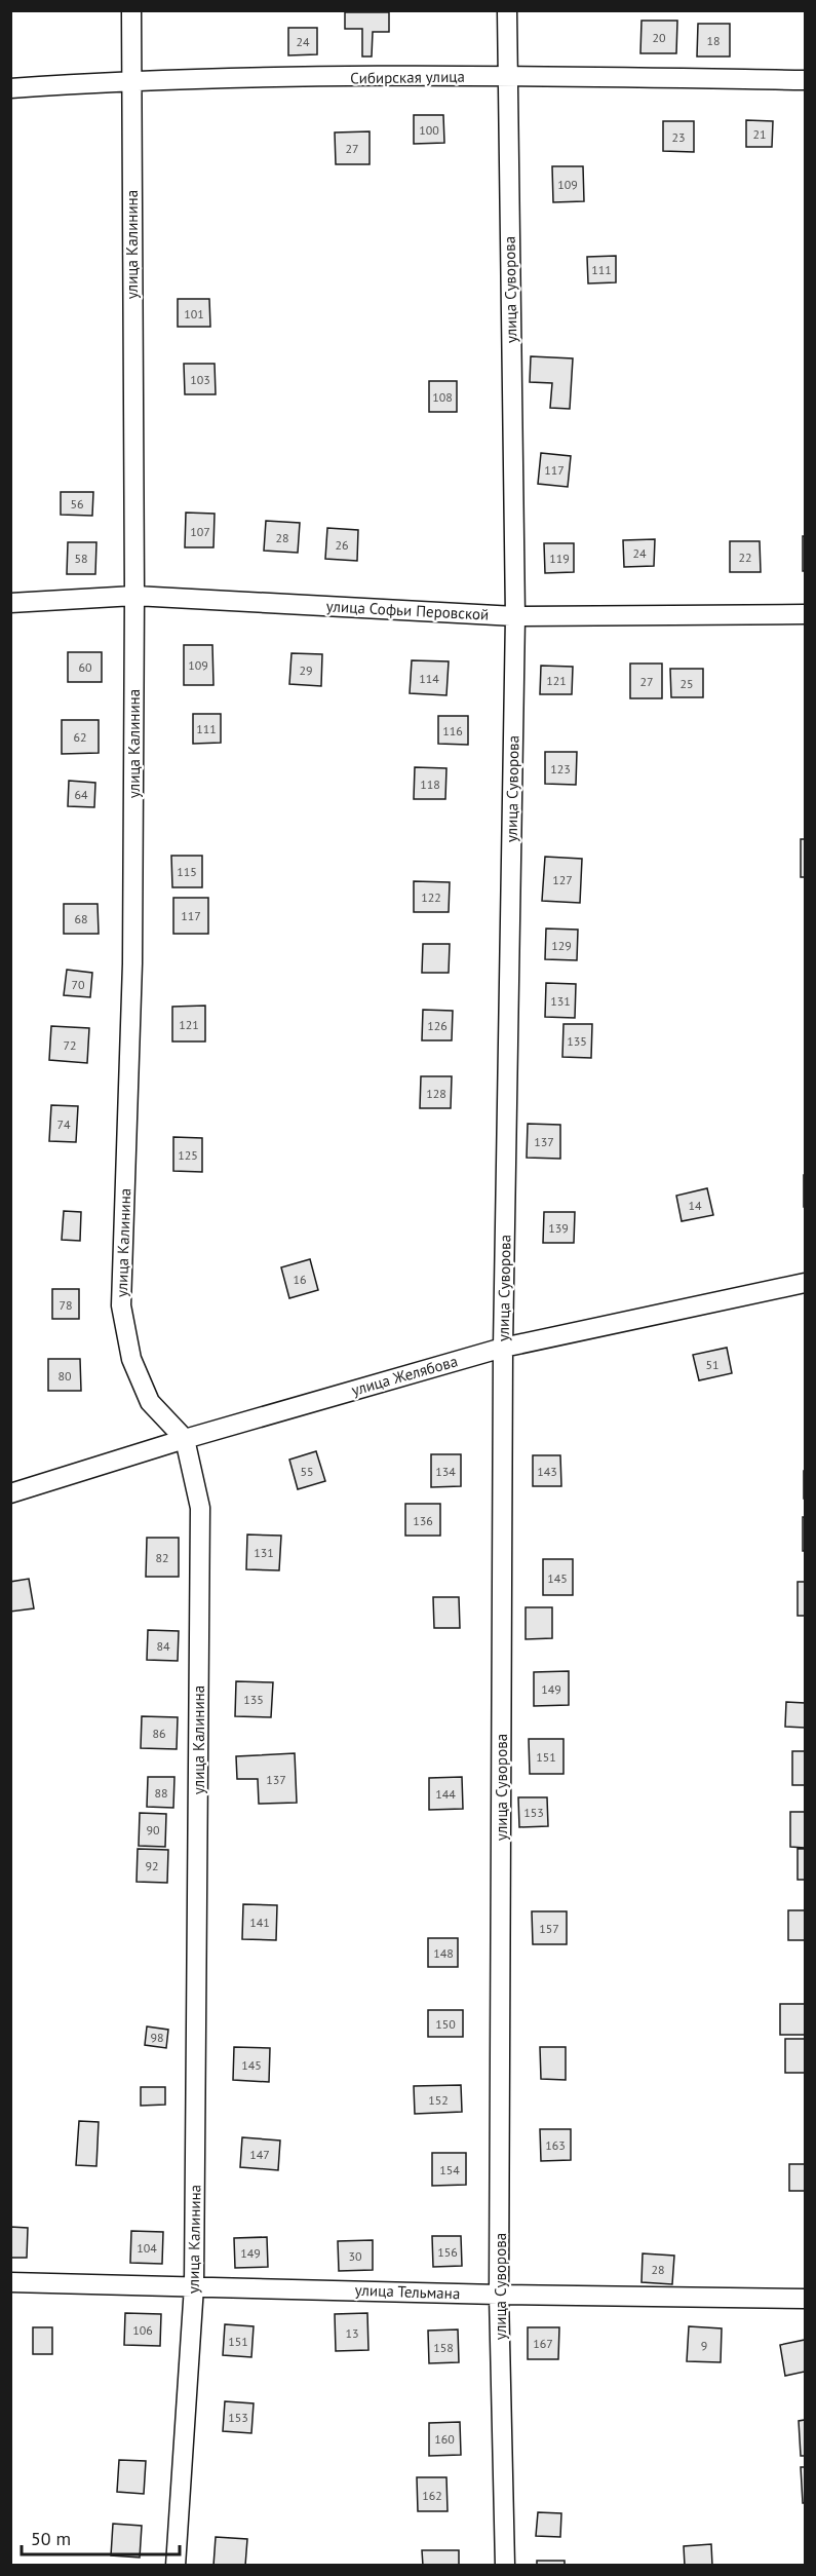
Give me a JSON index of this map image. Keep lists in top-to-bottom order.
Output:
{
  "streets": {
    "street": [
      "Сибирская улица",
      "улица Калинина",
      "улица Суворова",
      "улица Софьи Перовской",
      "улица Желябова",
      "улица Тельмана"
    ]
  },
  "crossings": [
    ["Сибирская улица", "улица Калинина"],
    ["Сибирская улица", "улица Суворова"],
    ["улица Калинина", "улица Софьи Перовской"],
    ["улица Калинина", "улица Желябова"],
    ["улица Калинина", "улица Тельмана"],
    ["улица Суворова", "улица Софьи Перовской"],
    ["улица Суворова", "улица Желябова"],
    ["улица Суворова", "улица Тельмана"]
  ],
  "house_numbers": [
    "20",
    "18",
    "24",
    "100",
    "21",
    "23",
    "27",
    "109",
    "111",
    "101",
    "103",
    "108",
    "117",
    "56",
    "107",
    "28",
    "26",
    "24",
    "22",
    "58",
    "119",
    "109",
    "60",
    "29",
    "114",
    "121",
    "27",
    "25",
    "111",
    "116",
    "62",
    "123",
    "118",
    "64",
    "115",
    "127",
    "122",
    "117",
    "68",
    "129",
    "70",
    "131",
    "121",
    "126",
    "135",
    "72",
    "128",
    "74",
    "137",
    "125",
    "14",
    "139",
    "16",
    "78",
    "51",
    "80",
    "55",
    "134",
    "143",
    "136",
    "131",
    "82",
    "145",
    "84",
    "149",
    "135",
    "86",
    "151",
    "137",
    "88",
    "144",
    "153",
    "90",
    "92",
    "141",
    "157",
    "148",
    "150",
    "98",
    "145",
    "152",
    "163",
    "147",
    "154",
    "104",
    "156",
    "149",
    "30",
    "28",
    "106",
    "13",
    "151",
    "167",
    "9",
    "158",
    "153",
    "160",
    "162"
  ],
  "scale_bar": "50 m"
}
